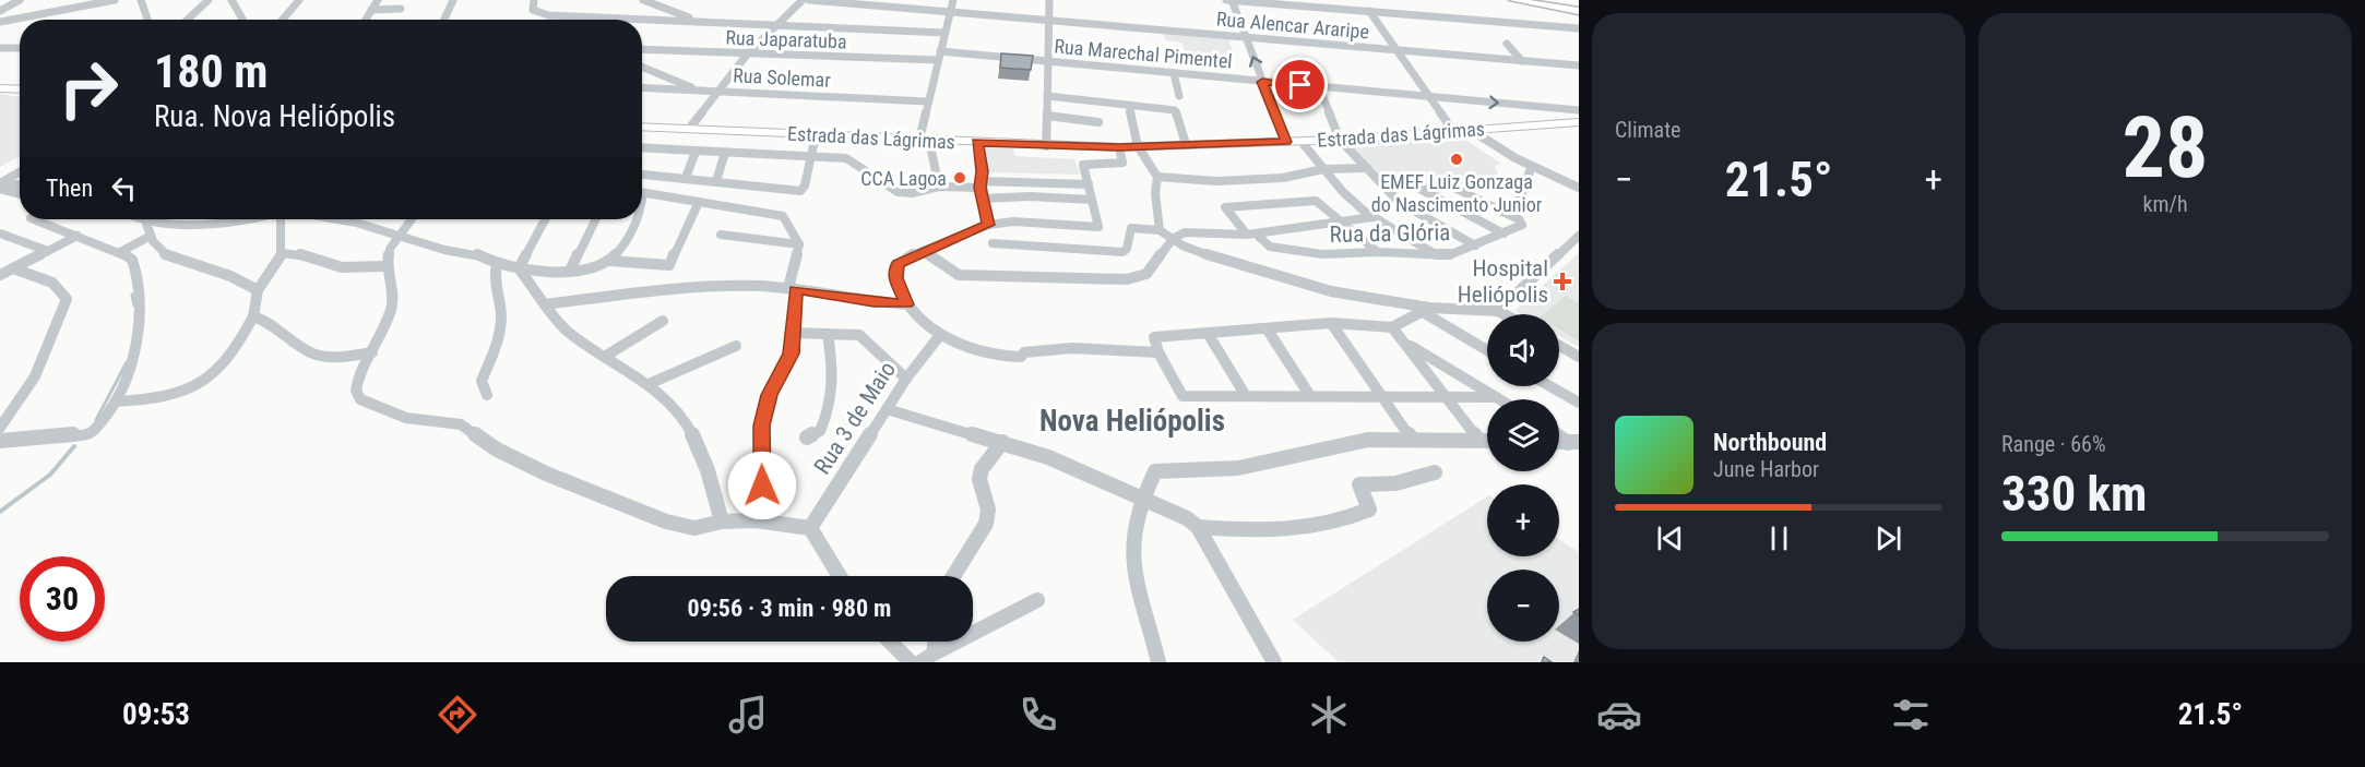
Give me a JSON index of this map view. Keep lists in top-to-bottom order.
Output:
{
  "streets": {
    "main road": ["Estrada das Lágrimas"],
    "street": [
      "Rua Alencar Araripe",
      "Rua Japaratuba",
      "Rua Marechal Pimentel",
      "Rua Solemar",
      "Rua da Glória",
      "Rua 3 de Maio"
    ]
  },
  "crossings": [
    ["Rua Japaratuba", "Rua Marechal Pimentel"]
  ],
  "districts": ["Nova Heliópolis"],
  "places": {
    "other": ["EMEF Luiz Gonzaga do Nascimento Junior", "CCA Lagoa"],
    "health": ["Hospital Heliópolis"]
  },
  "page": {
    "tile": [
      "Climate",
      ["28", "km/h"],
      ["Range · 66%", "330 km"]
    ],
    "turn": ["180 m", "Rua. Nova Heliópolis"],
    "heat": ["−", "21.5°", "+"],
    "then": "Then",
    "map_buttons": ["+", "−"],
    "song": ["Northbound", "June Harbor"],
    "limit": "30",
    "trip": "09:56 · 3 min · 980 m",
    "tabs": ["09:53", "21.5°"]
  }
}
